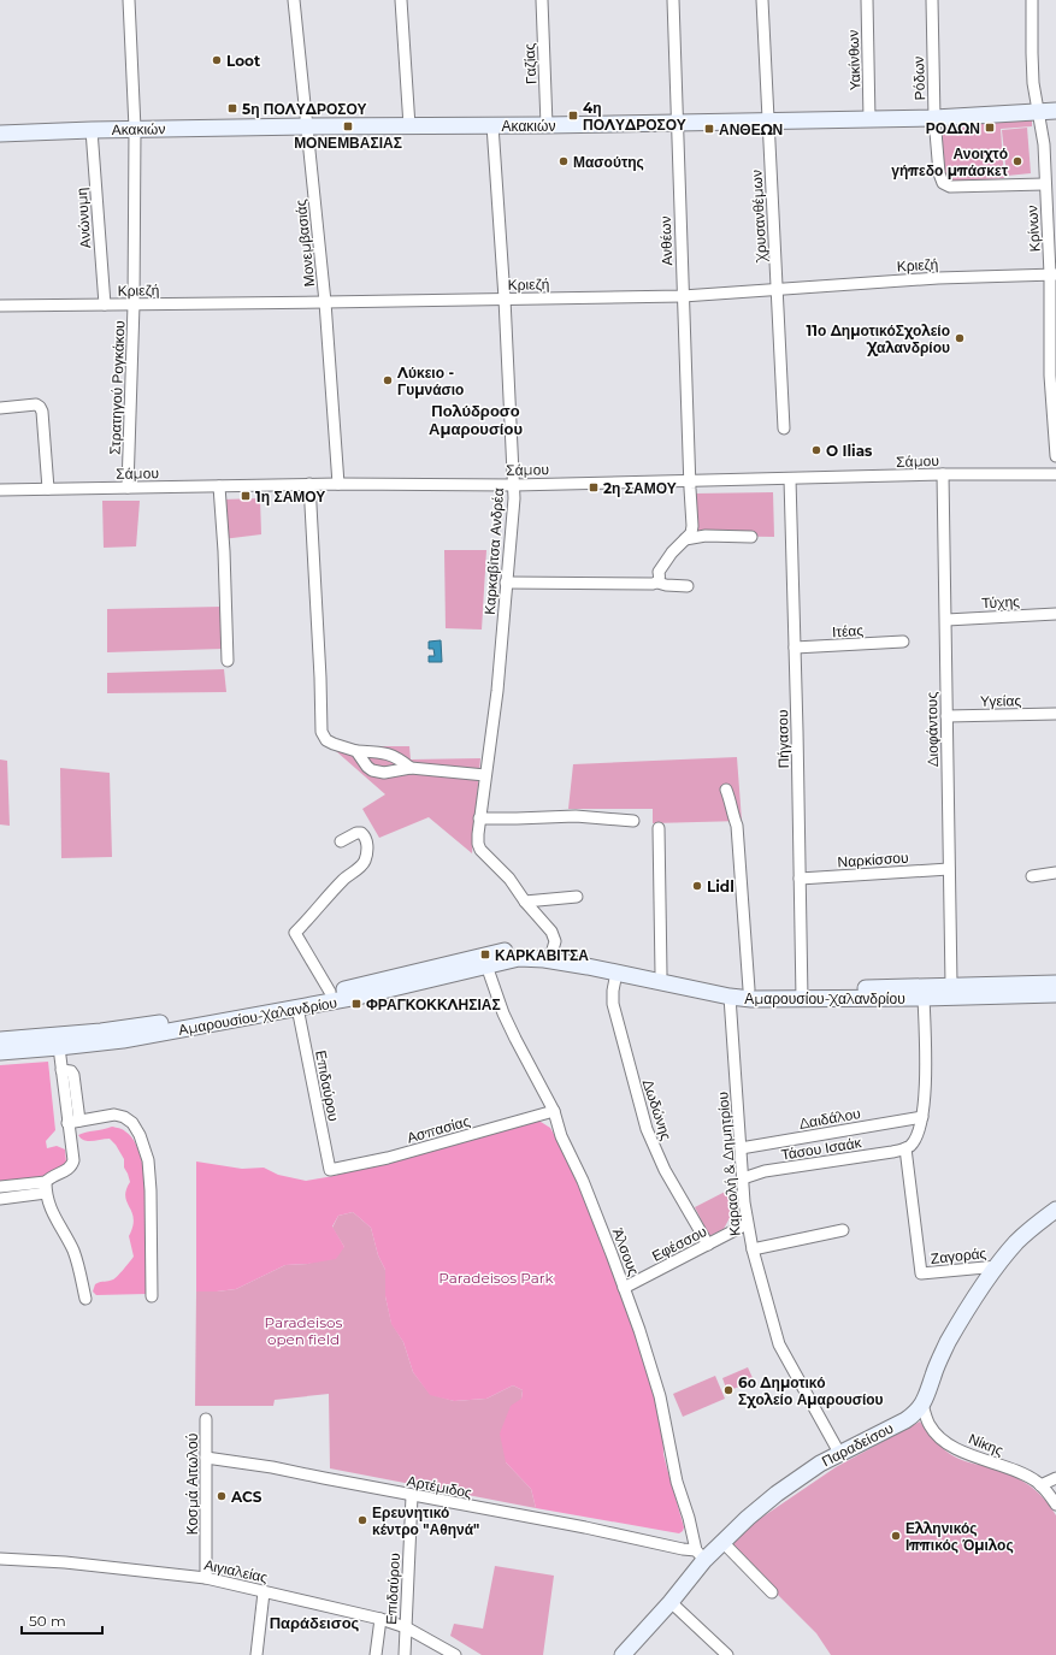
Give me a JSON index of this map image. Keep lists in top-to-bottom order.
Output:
{
  "streets": {
    "street": [
      "Υακίνθων",
      "Γαζίας",
      "Ρόδων",
      "Ακακιών",
      "Χρυσανθέμων",
      "Ανώνυμη",
      "Κρίνων",
      "Ανθέων",
      "Μονεμβασιάς",
      "Κριεζή",
      "Στρατηγού Ρογκάκου",
      "Σάμου",
      "Καρκαβίτσα Ανδρέα",
      "Τύχης",
      "Ιτέας",
      "Υγείας",
      "Διοφάντους",
      "Πήγασου",
      "Ναρκίσσου",
      "Αμαρουσίου-Χαλανδρίου",
      "Επιδαύρου",
      "Δωδώνης",
      "Δαιδάλου",
      "Ασπασίας",
      "Τάσου Ισαάκ",
      "Καραολή & Δημητρίου",
      "Εφέσσου",
      "Άλσους",
      "Ζαγοράς",
      "Παραδείσου",
      "Νίκης",
      "Κοσμά Αιτωλού",
      "Αρτέμιδος",
      "Αιγιαλείας"
    ]
  },
  "crossings": [
    ["Υακίνθων", "Ακακιών"],
    ["Γαζίας", "Ακακιών"],
    ["Ρόδων", "Ακακιών"],
    ["Ρόδων", "Κρίνων"],
    ["Ακακιών", "Χρυσανθέμων"],
    ["Ακακιών", "Ανώνυμη"],
    ["Ακακιών", "Κρίνων"],
    ["Ακακιών", "Ανθέων"],
    ["Ακακιών", "Μονεμβασιάς"],
    ["Ακακιών", "Στρατηγού Ρογκάκου"],
    ["Ακακιών", "Καρκαβίτσα Ανδρέα"],
    ["Χρυσανθέμων", "Κριεζή"],
    ["Ανώνυμη", "Κριεζή"],
    ["Κρίνων", "Κριεζή"],
    ["Ανθέων", "Κριεζή"],
    ["Ανθέων", "Σάμου"],
    ["Μονεμβασιάς", "Κριεζή"],
    ["Μονεμβασιάς", "Σάμου"],
    ["Κριεζή", "Στρατηγού Ρογκάκου"],
    ["Κριεζή", "Καρκαβίτσα Ανδρέα"],
    ["Στρατηγού Ρογκάκου", "Σάμου"],
    ["Σάμου", "Καρκαβίτσα Ανδρέα"],
    ["Σάμου", "Διοφάντους"],
    ["Σάμου", "Πήγασου"],
    ["Καρκαβίτσα Ανδρέα", "Αμαρουσίου-Χαλανδρίου"],
    ["Τύχης", "Διοφάντους"],
    ["Ιτέας", "Πήγασου"],
    ["Υγείας", "Διοφάντους"],
    ["Διοφάντους", "Ναρκίσσου"],
    ["Διοφάντους", "Αμαρουσίου-Χαλανδρίου"],
    ["Πήγασου", "Ναρκίσσου"],
    ["Πήγασου", "Αμαρουσίου-Χαλανδρίου"],
    ["Αμαρουσίου-Χαλανδρίου", "Επιδαύρου"],
    ["Αμαρουσίου-Χαλανδρίου", "Δωδώνης"],
    ["Αμαρουσίου-Χαλανδρίου", "Καραολή & Δημητρίου"],
    ["Αμαρουσίου-Χαλανδρίου", "Άλσους"],
    ["Επιδαύρου", "Ασπασίας"],
    ["Επιδαύρου", "Αρτέμιδος"],
    ["Επιδαύρου", "Αιγιαλείας"],
    ["Δωδώνης", "Εφέσσου"],
    ["Δαιδάλου", "Καραολή & Δημητρίου"],
    ["Ασπασίας", "Άλσους"],
    ["Τάσου Ισαάκ", "Καραολή & Δημητρίου"],
    ["Τάσου Ισαάκ", "Ζαγοράς"],
    ["Καραολή & Δημητρίου", "Εφέσσου"],
    ["Καραολή & Δημητρίου", "Παραδείσου"],
    ["Εφέσσου", "Άλσους"],
    ["Άλσους", "Παραδείσου"],
    ["Άλσους", "Αρτέμιδος"],
    ["Ζαγοράς", "Παραδείσου"],
    ["Παραδείσου", "Νίκης"],
    ["Παραδείσου", "Αρτέμιδος"],
    ["Κοσμά Αιτωλού", "Αρτέμιδος"],
    ["Κοσμά Αιτωλού", "Αιγιαλείας"]
  ],
  "districts": ["Πολύδροσο Αμαρουσίου", "Παράδεισος"],
  "parks": ["Paradeisos Park", "Paradeisos open field"],
  "places": {
    "other": [
      "Loot",
      "Μασούτης",
      "Ανοιχτό γήπεδο μπάσκετ",
      "11ο ΔημοτικόΣχολείο Χαλανδρίου",
      "Λύκειο - Γυμνάσιο",
      "O Ilias",
      "Lidl",
      "6ο Δημοτικό Σχολείο Αμαρουσίου",
      "ACS",
      "Ερευνητικό κέντρο \"Αθηνά\"",
      "Ελληνικός Ιππικός Όμιλος"
    ],
    "transit": [
      "5η ΠΟΛΥΔΡΟΣΟΥ",
      "4η ΠΟΛΥΔΡΟΣΟΥ",
      "ΜΟΝΕΜΒΑΣΙΑΣ",
      "ΡΟΔΩΝ",
      "ΑΝΘΕΩΝ",
      "2η ΣΑΜΟΥ",
      "1η ΣΑΜΟΥ",
      "ΚΑΡΚΑΒΙΤΣΑ",
      "ΦΡΑΓΚΟΚΚΛΗΣΙΑΣ"
    ]
  },
  "scale_bar": "50 m"
}
